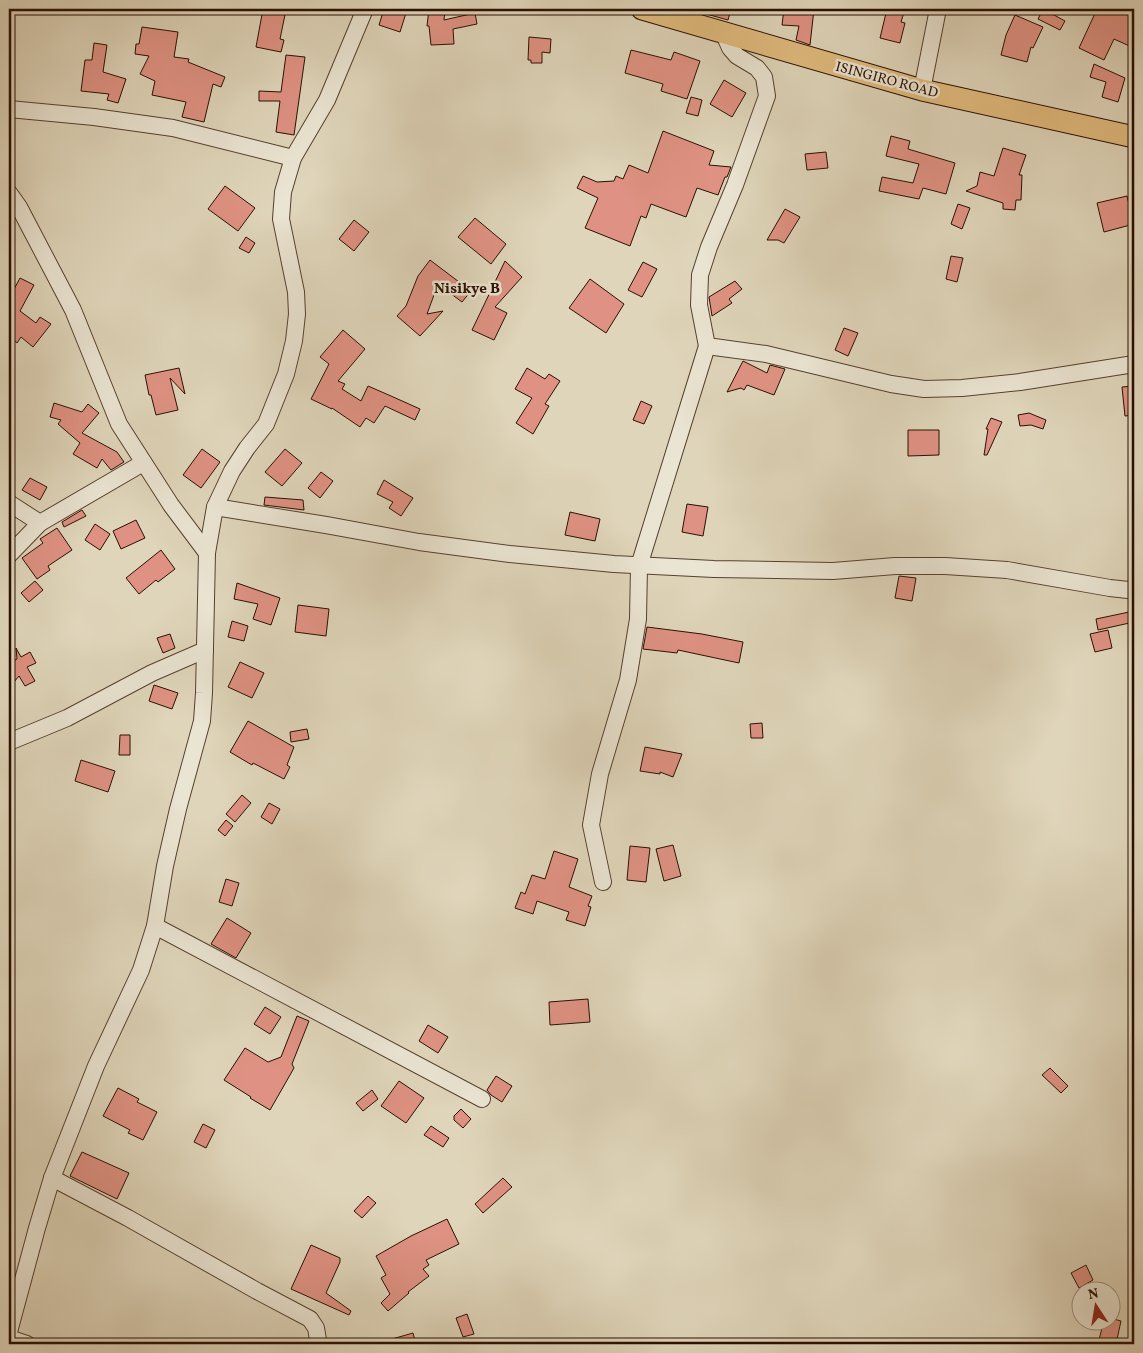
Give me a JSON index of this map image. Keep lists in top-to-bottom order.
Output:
{
  "streets": {
    "main road": ["ISINGIRO ROAD"]
  },
  "districts": ["Nisikye B"],
  "north": "top"
}
